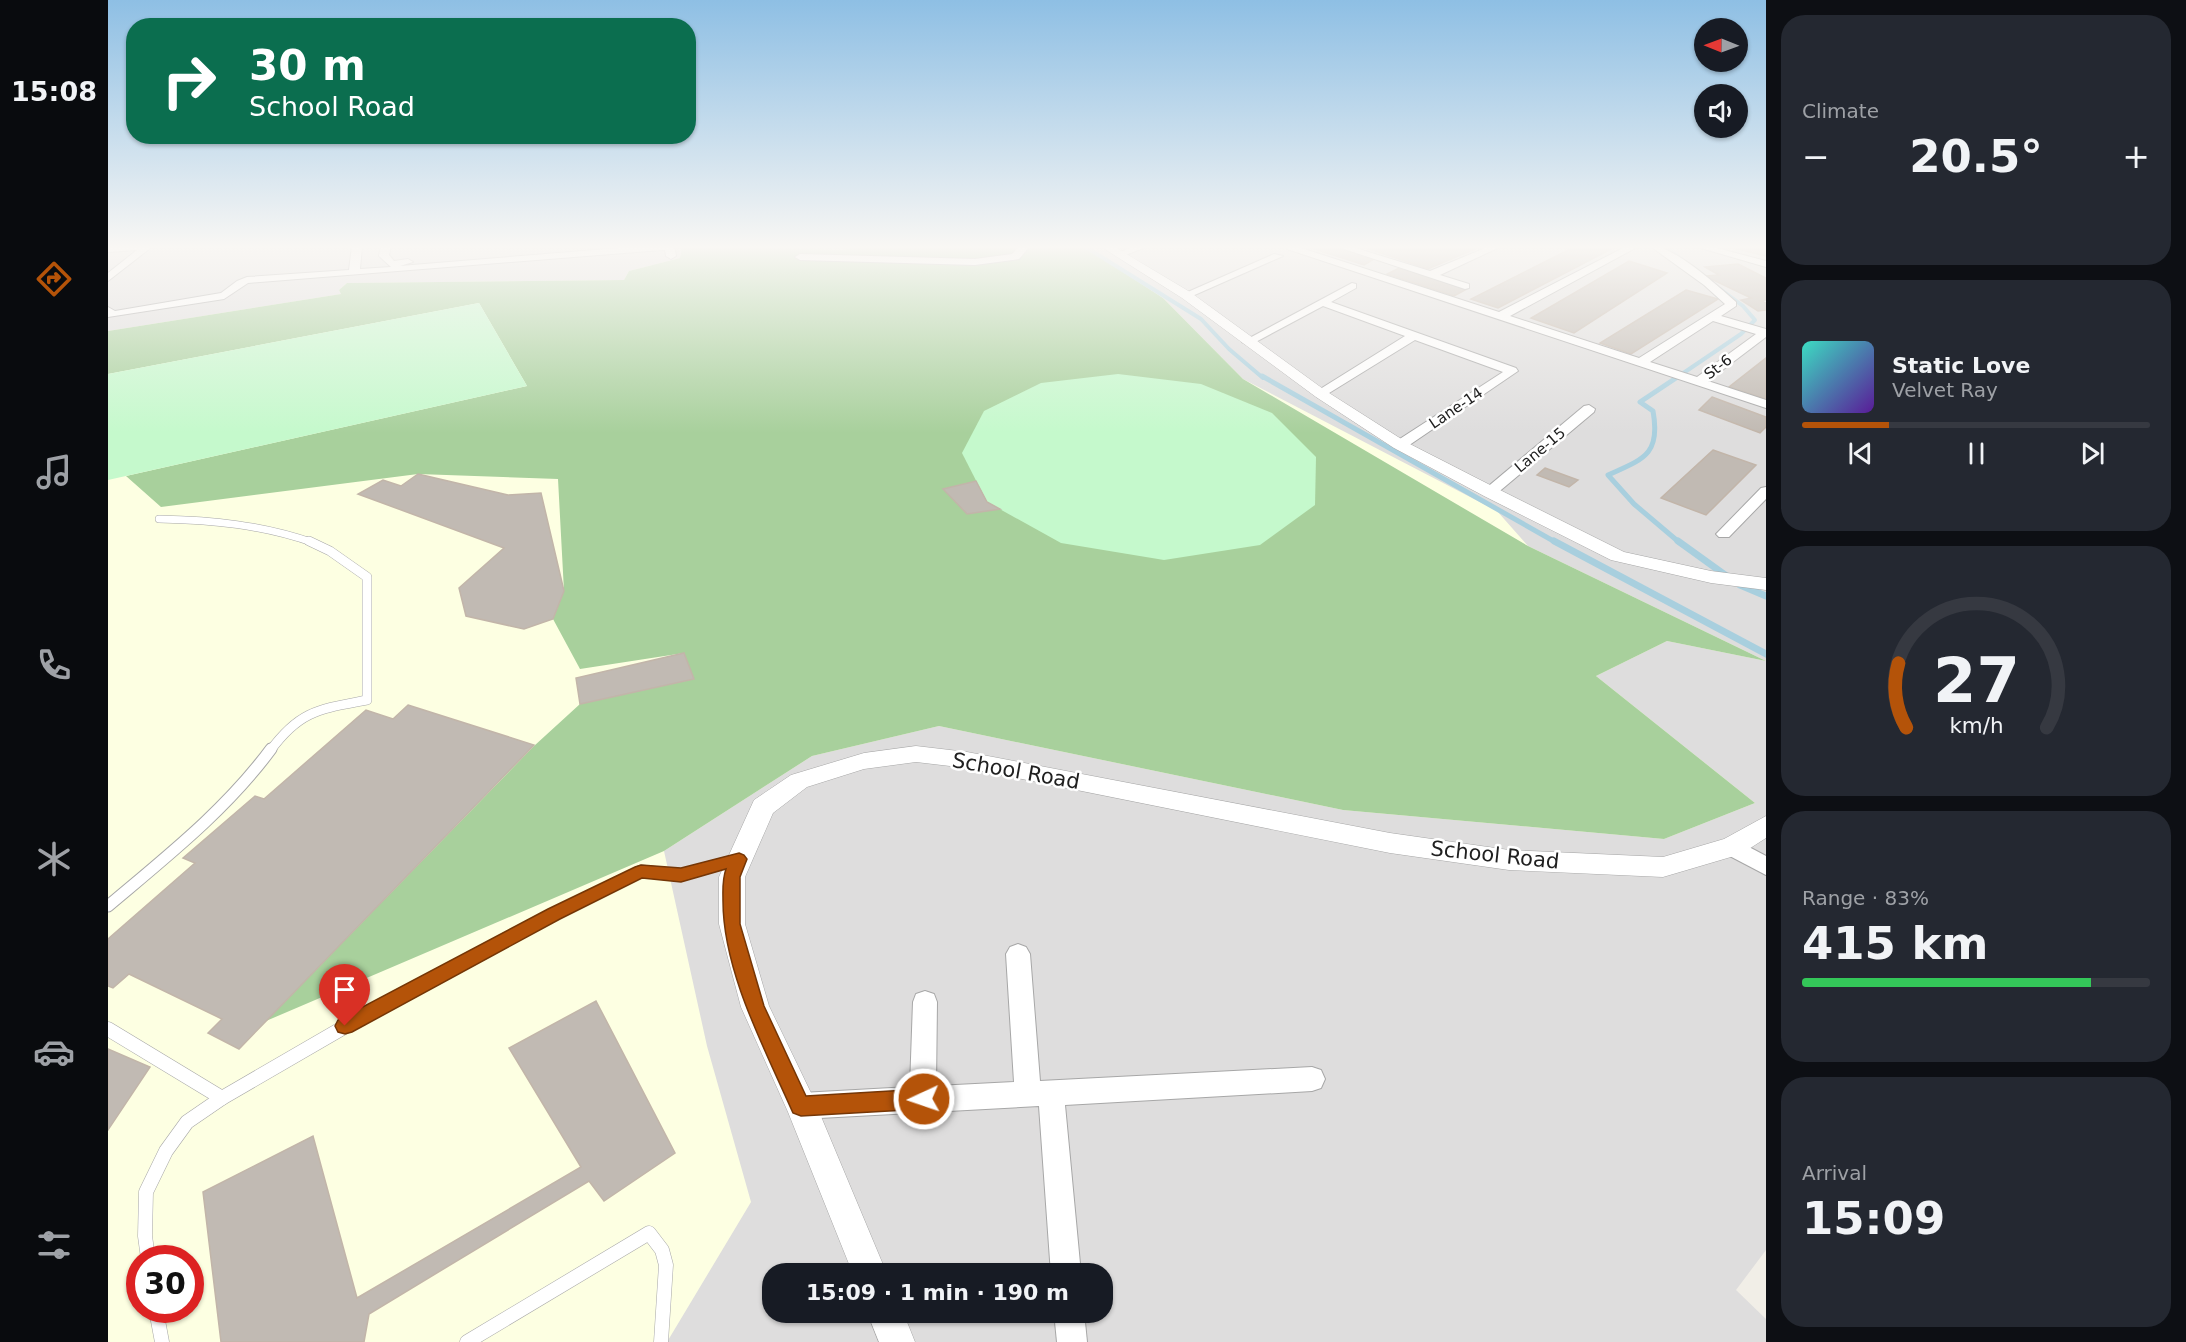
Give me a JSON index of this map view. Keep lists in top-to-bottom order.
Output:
{
  "streets": {
    "street": [
      "St-6",
      "Lane-14",
      "Lane-15",
      "School Road"
    ]
  },
  "north": "left",
  "page": {
    "tabs": "15:08",
    "tile": [
      "Climate",
      ["Range · 83%", "415 km"],
      ["Arrival", "15:09"]
    ],
    "turn": ["30 m", "School Road"],
    "heat": ["−", "20.5°", "+"],
    "song": ["Static Love", "Velvet Ray"],
    "limit": "30",
    "trip": "15:09 · 1 min · 190 m",
    "gauge": ["27", "km/h"]
  }
}
